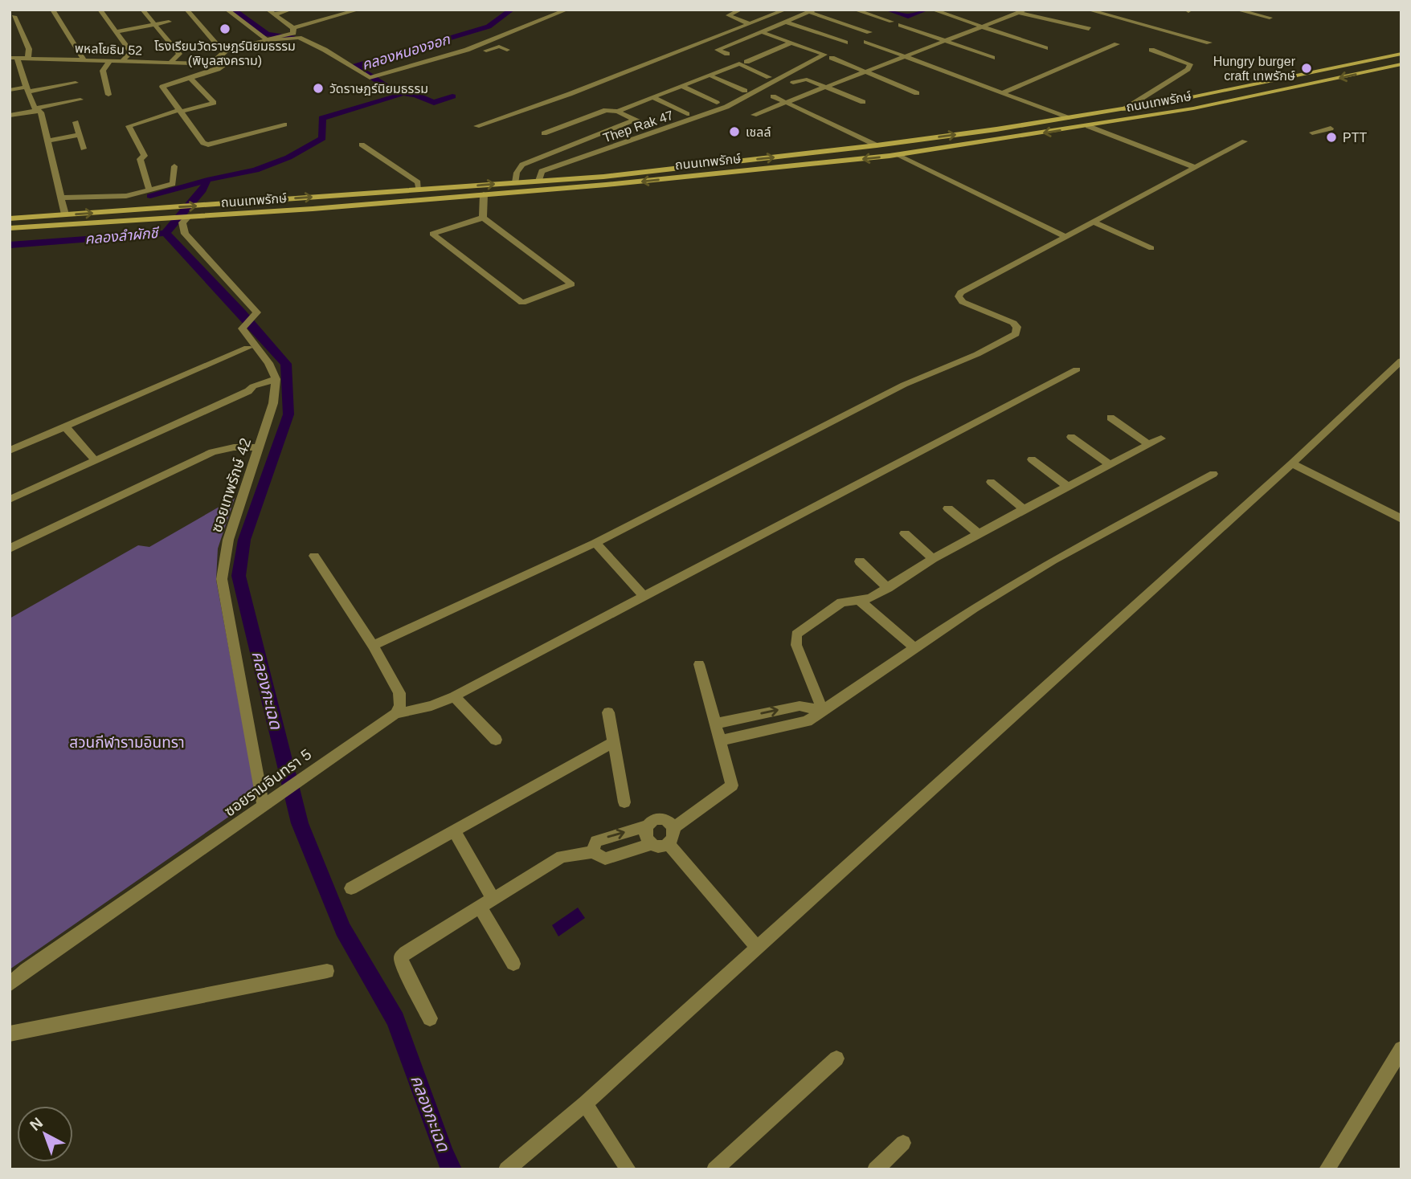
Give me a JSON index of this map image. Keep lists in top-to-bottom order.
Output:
{
  "streets": {
    "main road": ["ถนนเทพรักษ์"],
    "street": [
      "พหลโยธิน 52",
      "Thep Rak 47",
      "ซอยเทพรักษ์ 42",
      "ซอยรามอินทรา 5"
    ]
  },
  "crossings": [
    ["ถนนเทพรักษ์", "Thep Rak 47"],
    ["ซอยเทพรักษ์ 42", "ซอยรามอินทรา 5"]
  ],
  "water": ["คลองหนองจอก", "คลองลำผักชี", "คลองกะเฉด"],
  "parks": ["สวนกีฬารามอินทรา"],
  "places": [
    "โรงเรียนวัดราษฎร์นิยมธรรม (พิบูลสงคราม)",
    "Hungry burger craft เทพรักษ์",
    "วัดราษฎร์นิยมธรรม",
    "เชลล์",
    "PTT"
  ],
  "north": "top left"
}
